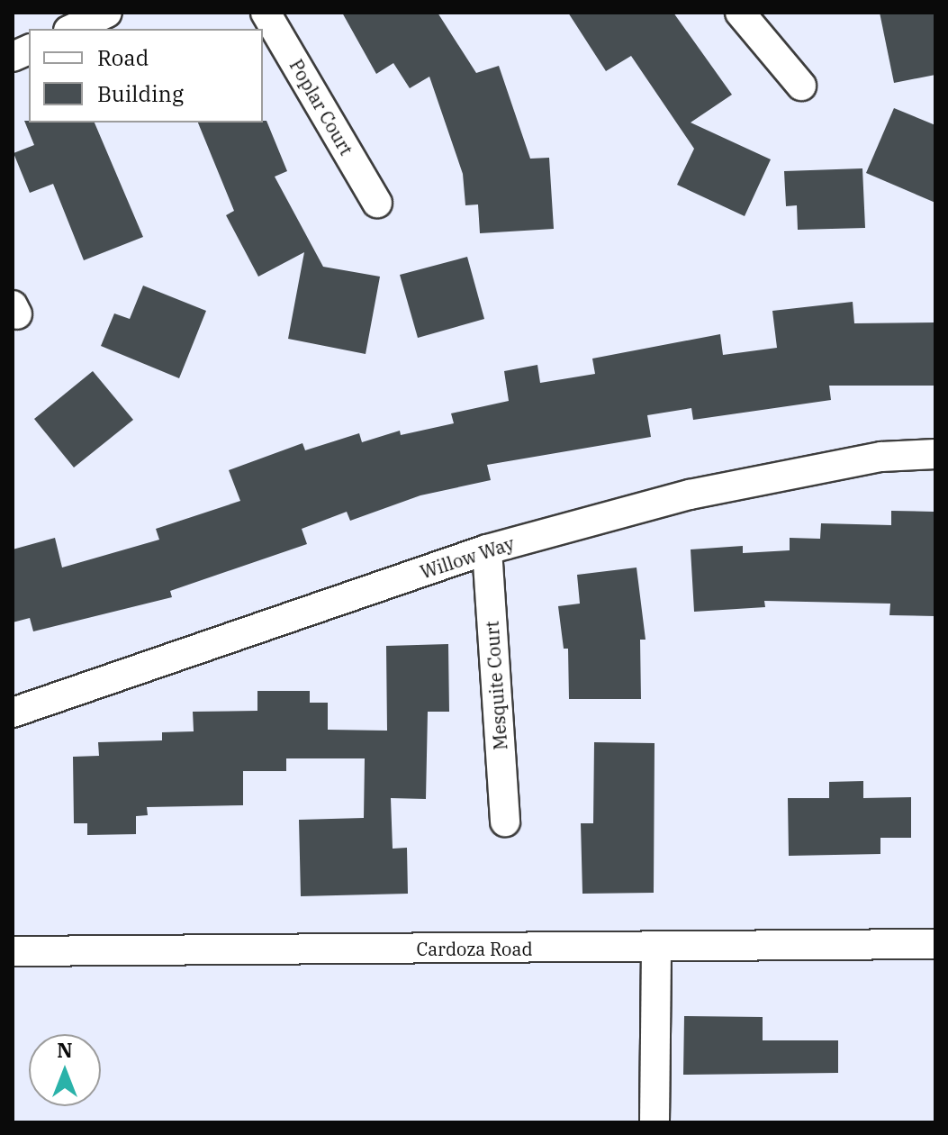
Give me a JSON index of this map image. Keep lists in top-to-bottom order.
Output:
{
  "streets": {
    "street": [
      "Poplar Court",
      "Willow Way",
      "Mesquite Court",
      "Cardoza Road"
    ]
  },
  "crossings": [
    ["Willow Way", "Mesquite Court"]
  ],
  "legend": ["Road", "Building"],
  "north": "top"
}
